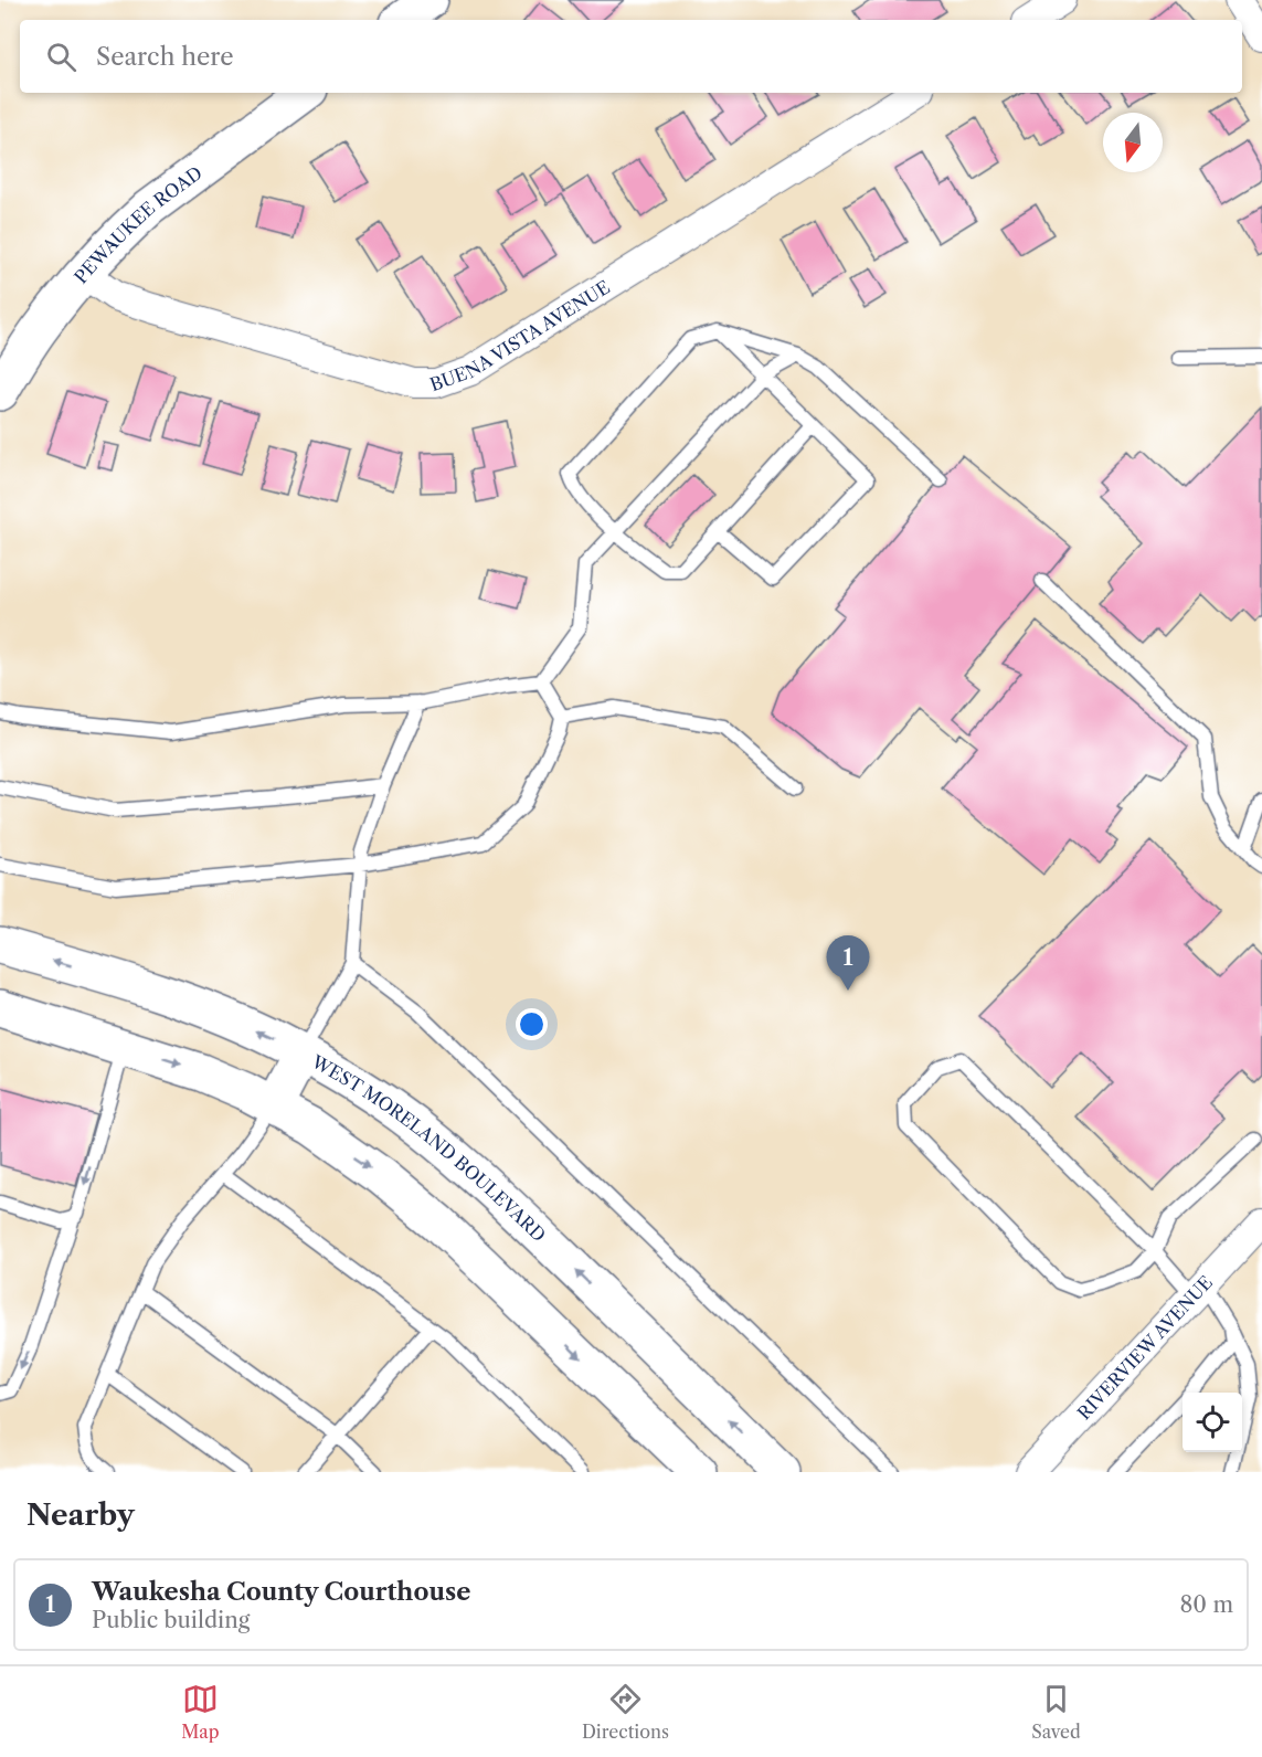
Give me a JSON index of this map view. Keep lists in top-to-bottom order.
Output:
{
  "streets": {
    "street": [
      "PEWAUKEE ROAD",
      "BUENA VISTA AVENUE",
      "WEST MORELAND BOULEVARD",
      "RIVERVIEW AVENUE"
    ]
  },
  "crossings": [
    ["PEWAUKEE ROAD", "BUENA VISTA AVENUE"]
  ],
  "north": "bottom",
  "page": {
    "search": "Search here",
    "pins": "1",
    "heading": "Nearby",
    "list": [
      {
        "mark": "1",
        "name": "Waukesha County Courthouse",
        "note": "Public building",
        "value": "80 m"
      }
    ],
    "nav": ["Map", "Directions", "Saved"]
  }
}
